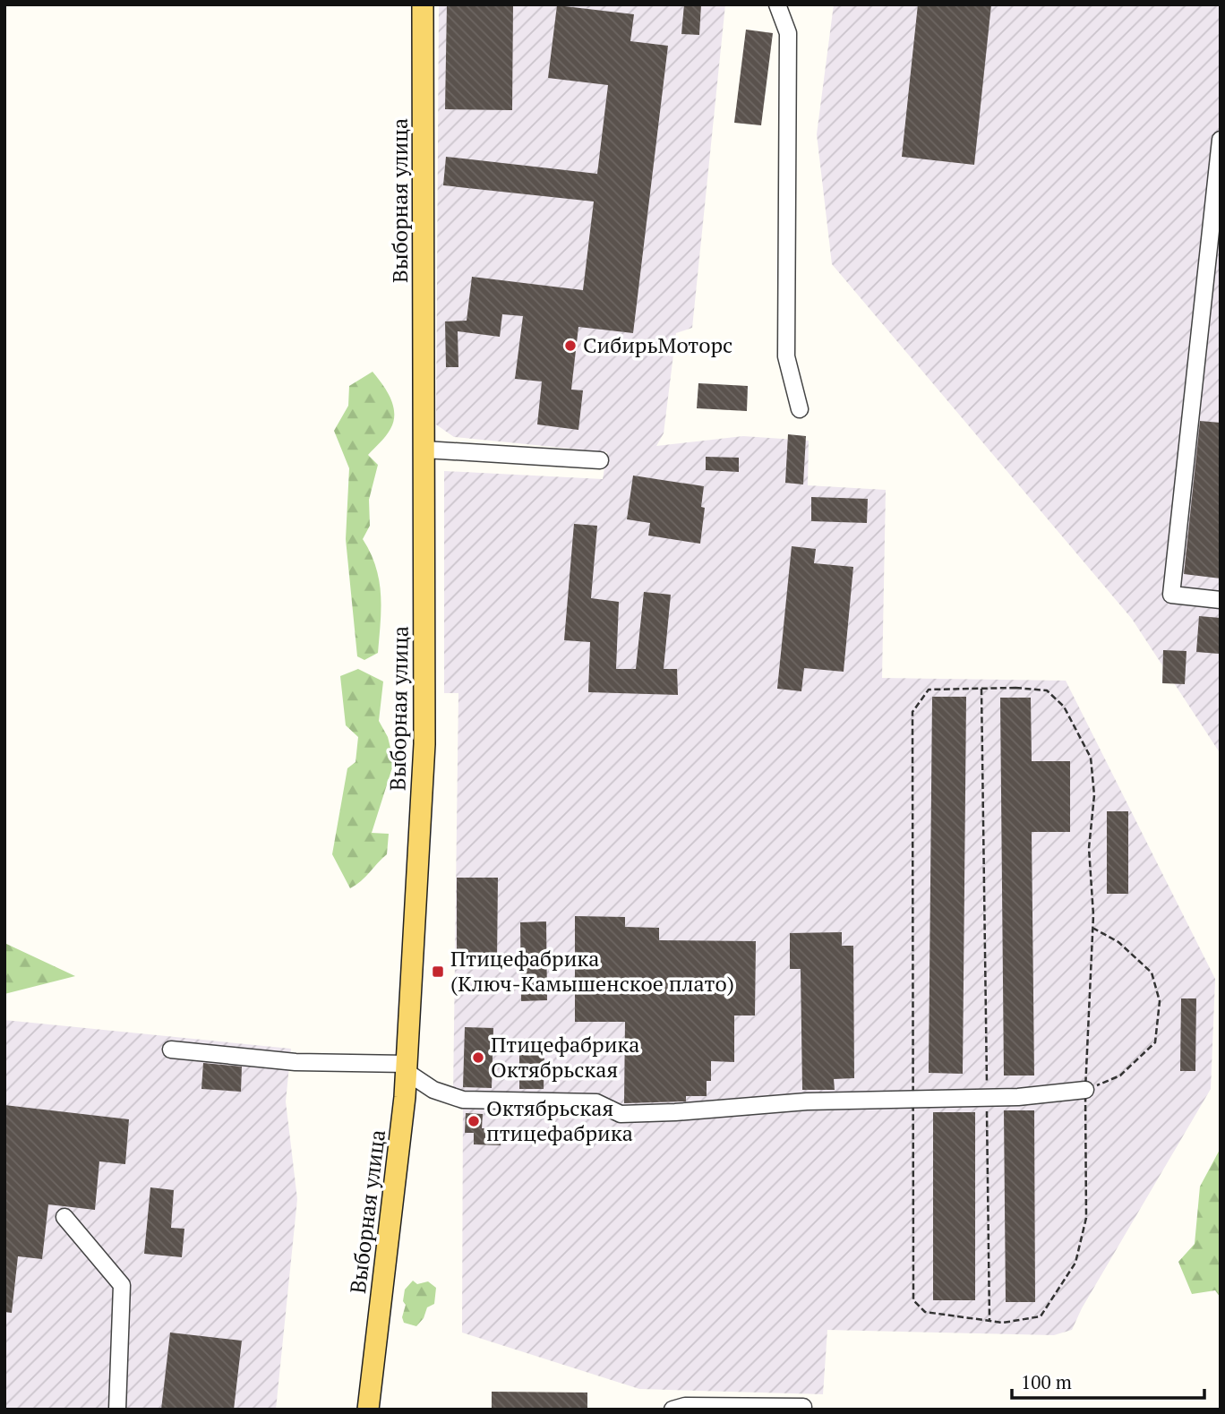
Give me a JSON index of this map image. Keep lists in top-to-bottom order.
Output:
{
  "streets": {
    "main road": ["Выборная улица"]
  },
  "places": {
    "other": ["СибирьМоторс", "Птицефабрика Октябрьская", "Октябрьская птицефабрика"],
    "transit": ["Птицефабрика (Ключ-Камышенское плато)"]
  },
  "scale_bar": "100 m"
}
